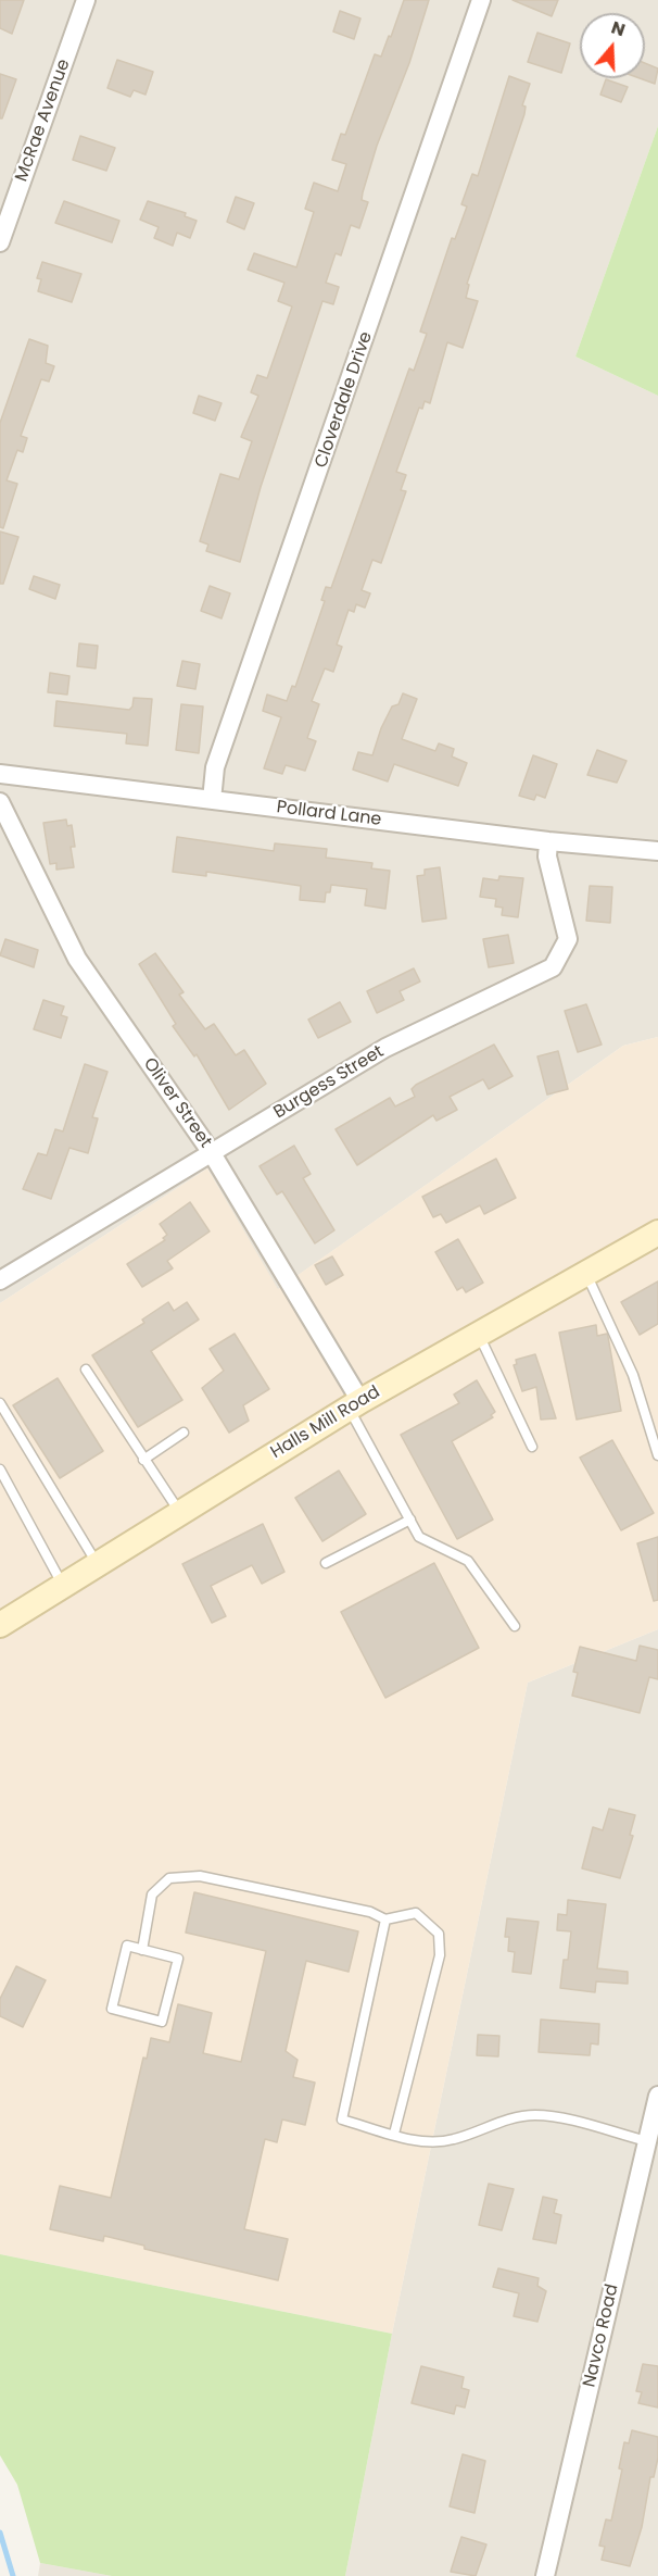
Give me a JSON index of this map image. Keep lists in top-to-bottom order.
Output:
{
  "streets": {
    "street": [
      "McRae Avenue",
      "Cloverdale Drive",
      "Pollard Lane",
      "Burgess Street",
      "Oliver Street",
      "Halls Mill Road",
      "Navco Road"
    ]
  },
  "crossings": [
    ["Cloverdale Drive", "Pollard Lane"],
    ["Pollard Lane", "Burgess Street"],
    ["Burgess Street", "Oliver Street"],
    ["Oliver Street", "Halls Mill Road"]
  ],
  "north": "top"
}
